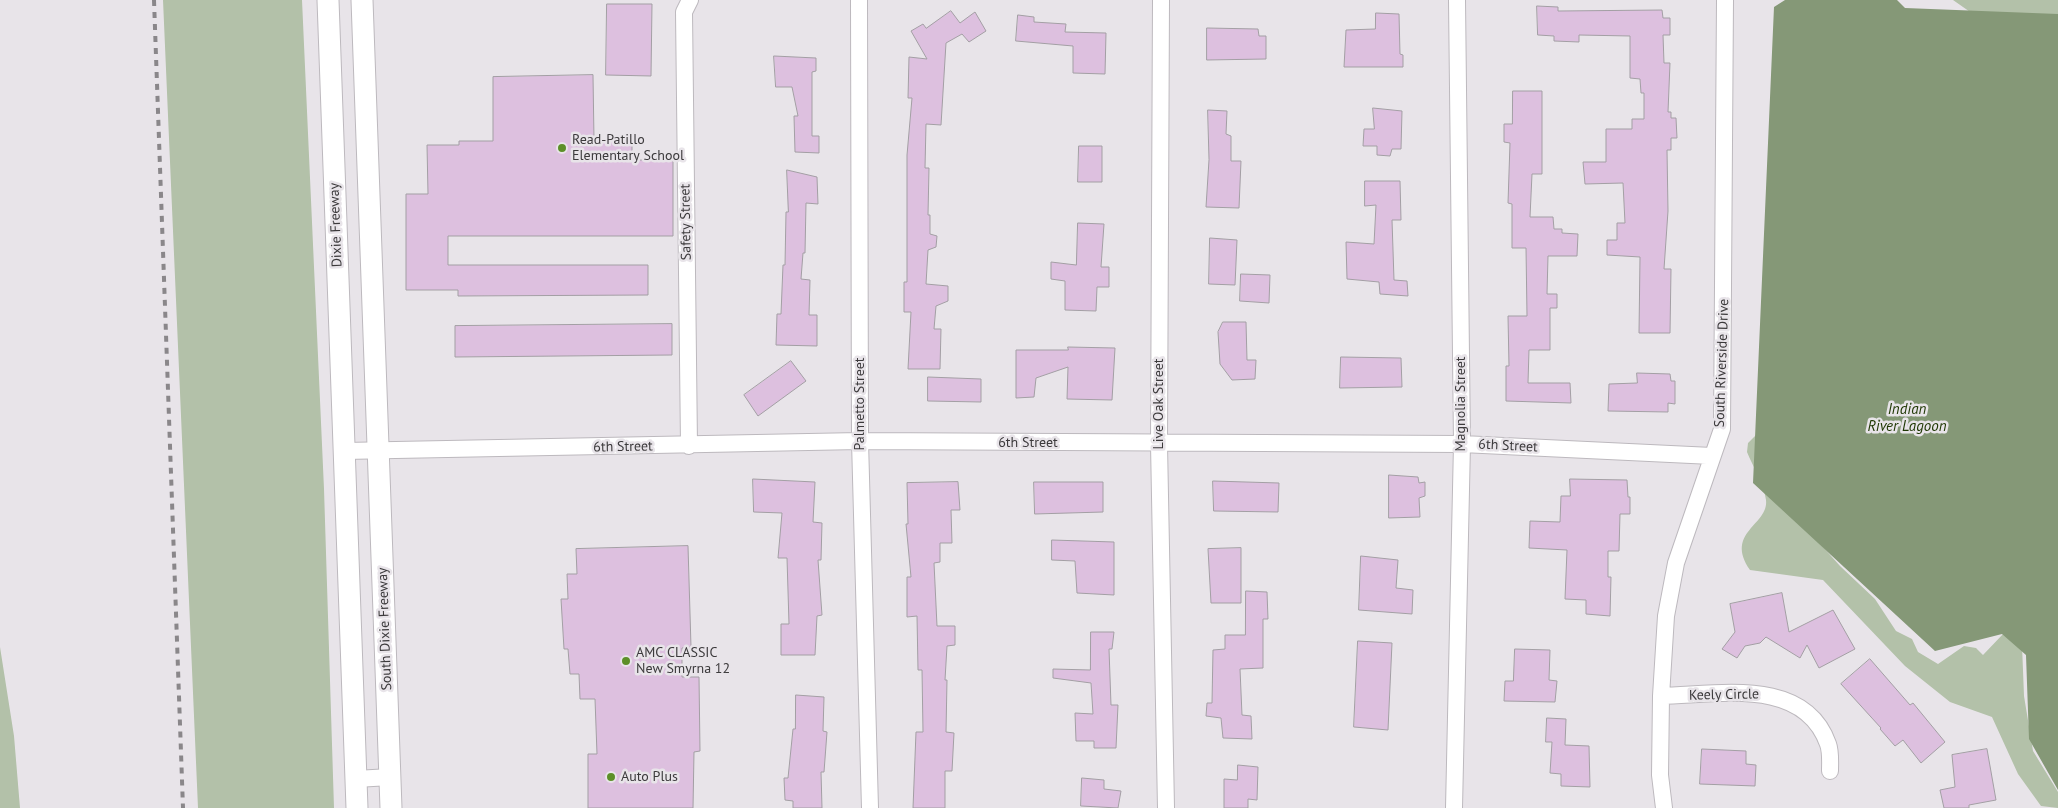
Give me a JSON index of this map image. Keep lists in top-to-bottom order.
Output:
{
  "streets": {
    "main road": ["Dixie Freeway", "South Dixie Freeway"],
    "street": [
      "Safety Street",
      "South Riverside Drive",
      "Palmetto Street",
      "Live Oak Street",
      "Magnolia Street",
      "6th Street",
      "Keely Circle"
    ]
  },
  "crossings": [
    ["Safety Street", "6th Street"],
    ["Dixie Freeway", "6th Street"],
    ["South Riverside Drive", "6th Street"],
    ["South Riverside Drive", "Keely Circle"],
    ["Palmetto Street", "6th Street"],
    ["Live Oak Street", "6th Street"],
    ["Magnolia Street", "6th Street"],
    ["6th Street", "South Dixie Freeway"]
  ],
  "water": ["Indian River Lagoon"],
  "places": ["Read-Patillo Elementary School", "AMC CLASSIC New Smyrna 12", "Auto Plus"]
}
